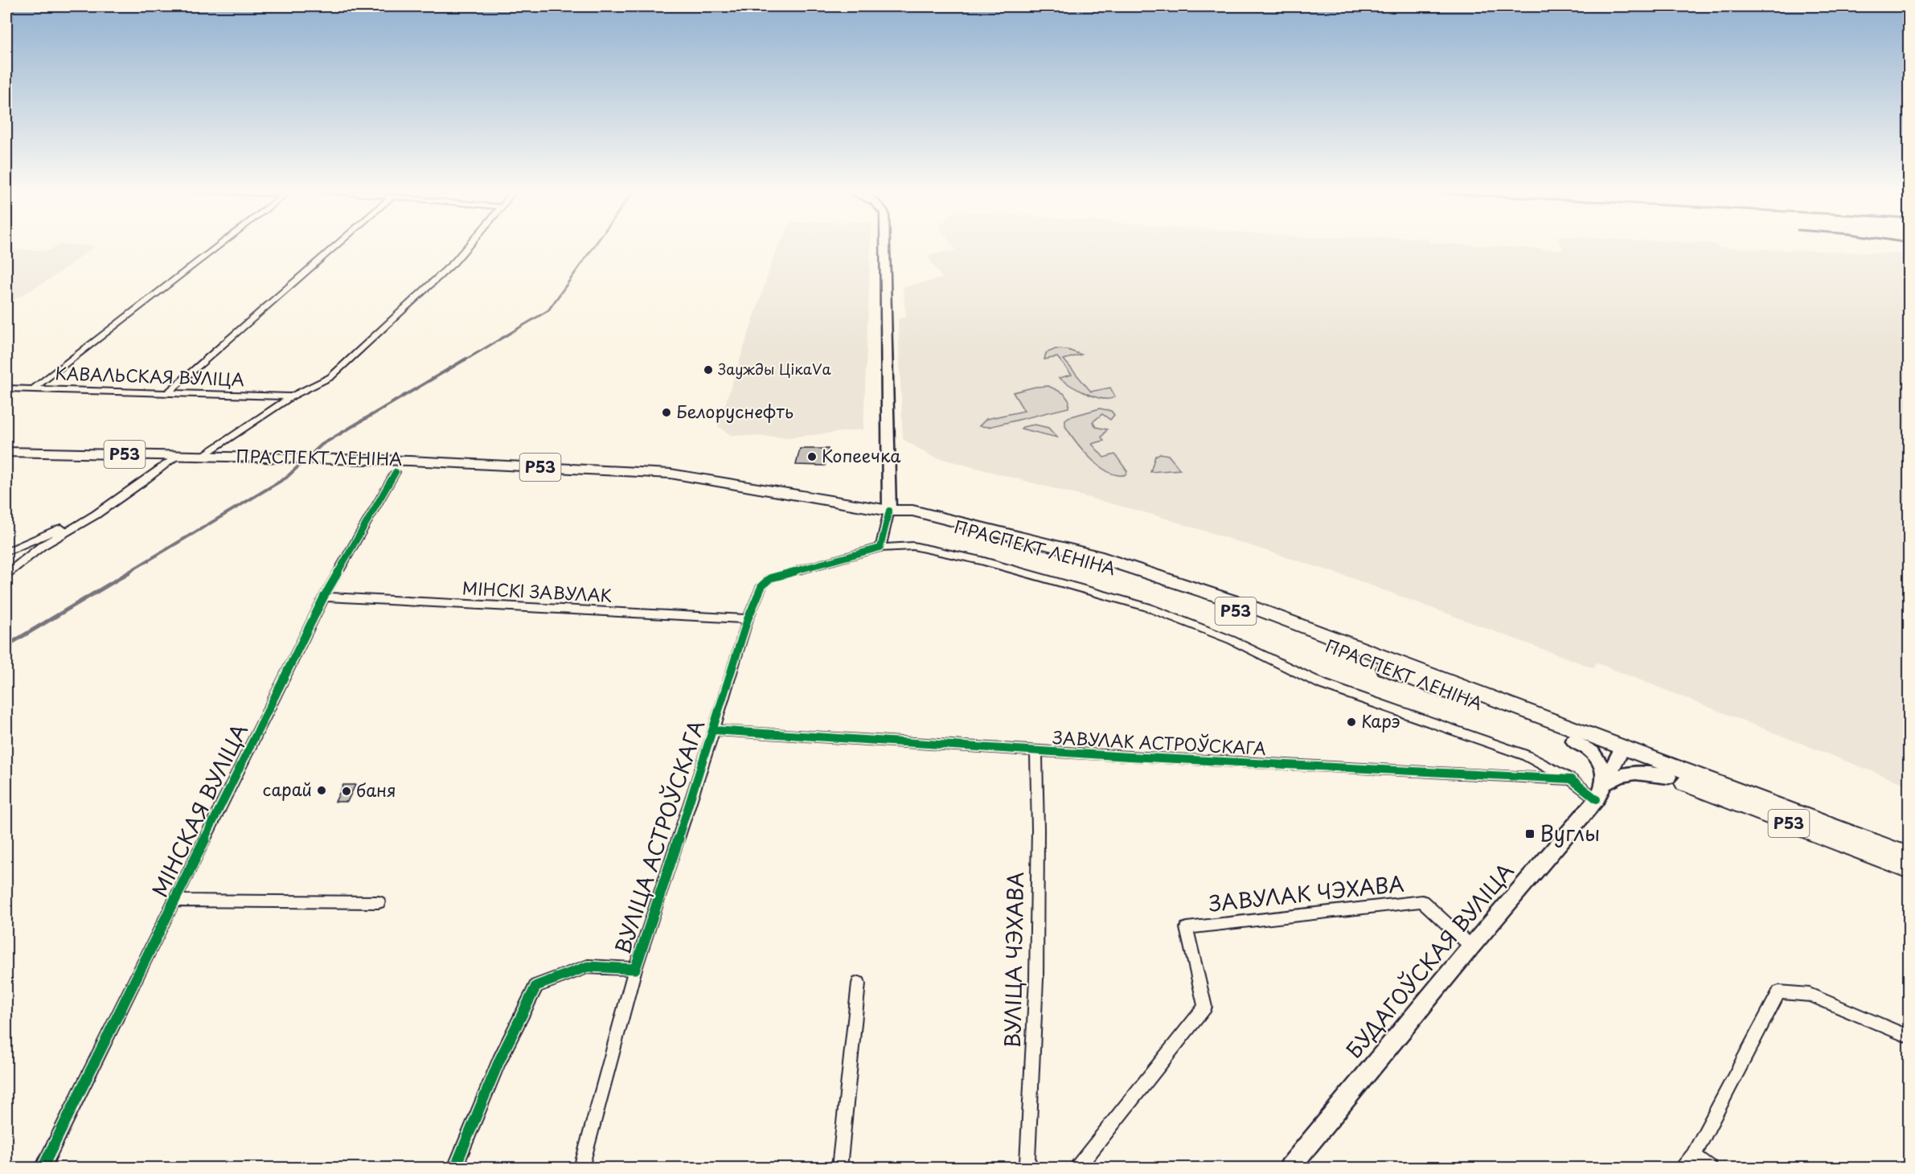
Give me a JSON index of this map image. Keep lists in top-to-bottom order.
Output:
{
  "streets": {
    "main road": ["Р53", "ПРАСПЕКТ ЛЕНІНА", "БУДАГОЎСКАЯ ВУЛІЦА"],
    "street": [
      "КАВАЛЬСКАЯ ВУЛІЦА",
      "МІНСКІ ЗАВУЛАК",
      "ЗАВУЛАК АСТРОЎСКАГА",
      "МІНСКАЯ ВУЛІЦА",
      "ВУЛІЦА АСТРОЎСКАГА",
      "ЗАВУЛАК ЧЭХАВА",
      "ВУЛІЦА ЧЭХАВА"
    ]
  },
  "crossings": [
    ["ПРАСПЕКТ ЛЕНІНА", "БУДАГОЎСКАЯ ВУЛІЦА"],
    ["МІНСКІ ЗАВУЛАК", "МІНСКАЯ ВУЛІЦА"],
    ["МІНСКІ ЗАВУЛАК", "ВУЛІЦА АСТРОЎСКАГА"],
    ["ЗАВУЛАК АСТРОЎСКАГА", "ВУЛІЦА АСТРОЎСКАГА"],
    ["ЗАВУЛАК АСТРОЎСКАГА", "ВУЛІЦА ЧЭХАВА"],
    ["ЗАВУЛАК ЧЭХАВА", "БУДАГОЎСКАЯ ВУЛІЦА"]
  ],
  "places": {
    "other": [
      "Заужды ЦікаVа",
      "Белоруснефть",
      "Копеечка",
      "Карэ",
      "сарай",
      "баня"
    ],
    "transit": ["Вуглы"]
  }
}
